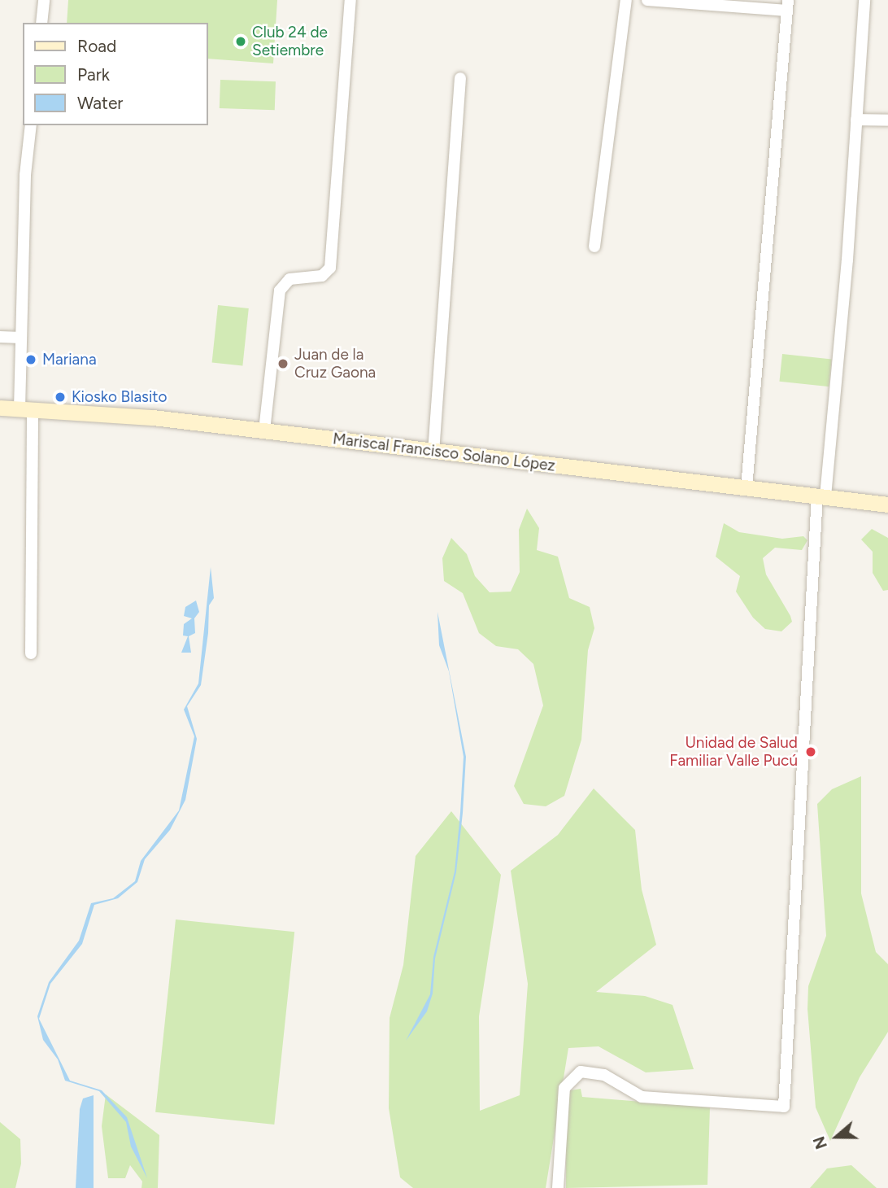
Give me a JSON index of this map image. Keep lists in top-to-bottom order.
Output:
{
  "streets": {
    "main road": ["Mariscal Francisco Solano López"]
  },
  "places": [
    "Club 24 de Setiembre",
    "Mariana",
    "Juan de la Cruz Gaona",
    "Kiosko Blasito",
    "Unidad de Salud Familiar Valle Pucú"
  ],
  "legend": ["Road", "Park", "Water"],
  "north": "left"
}
